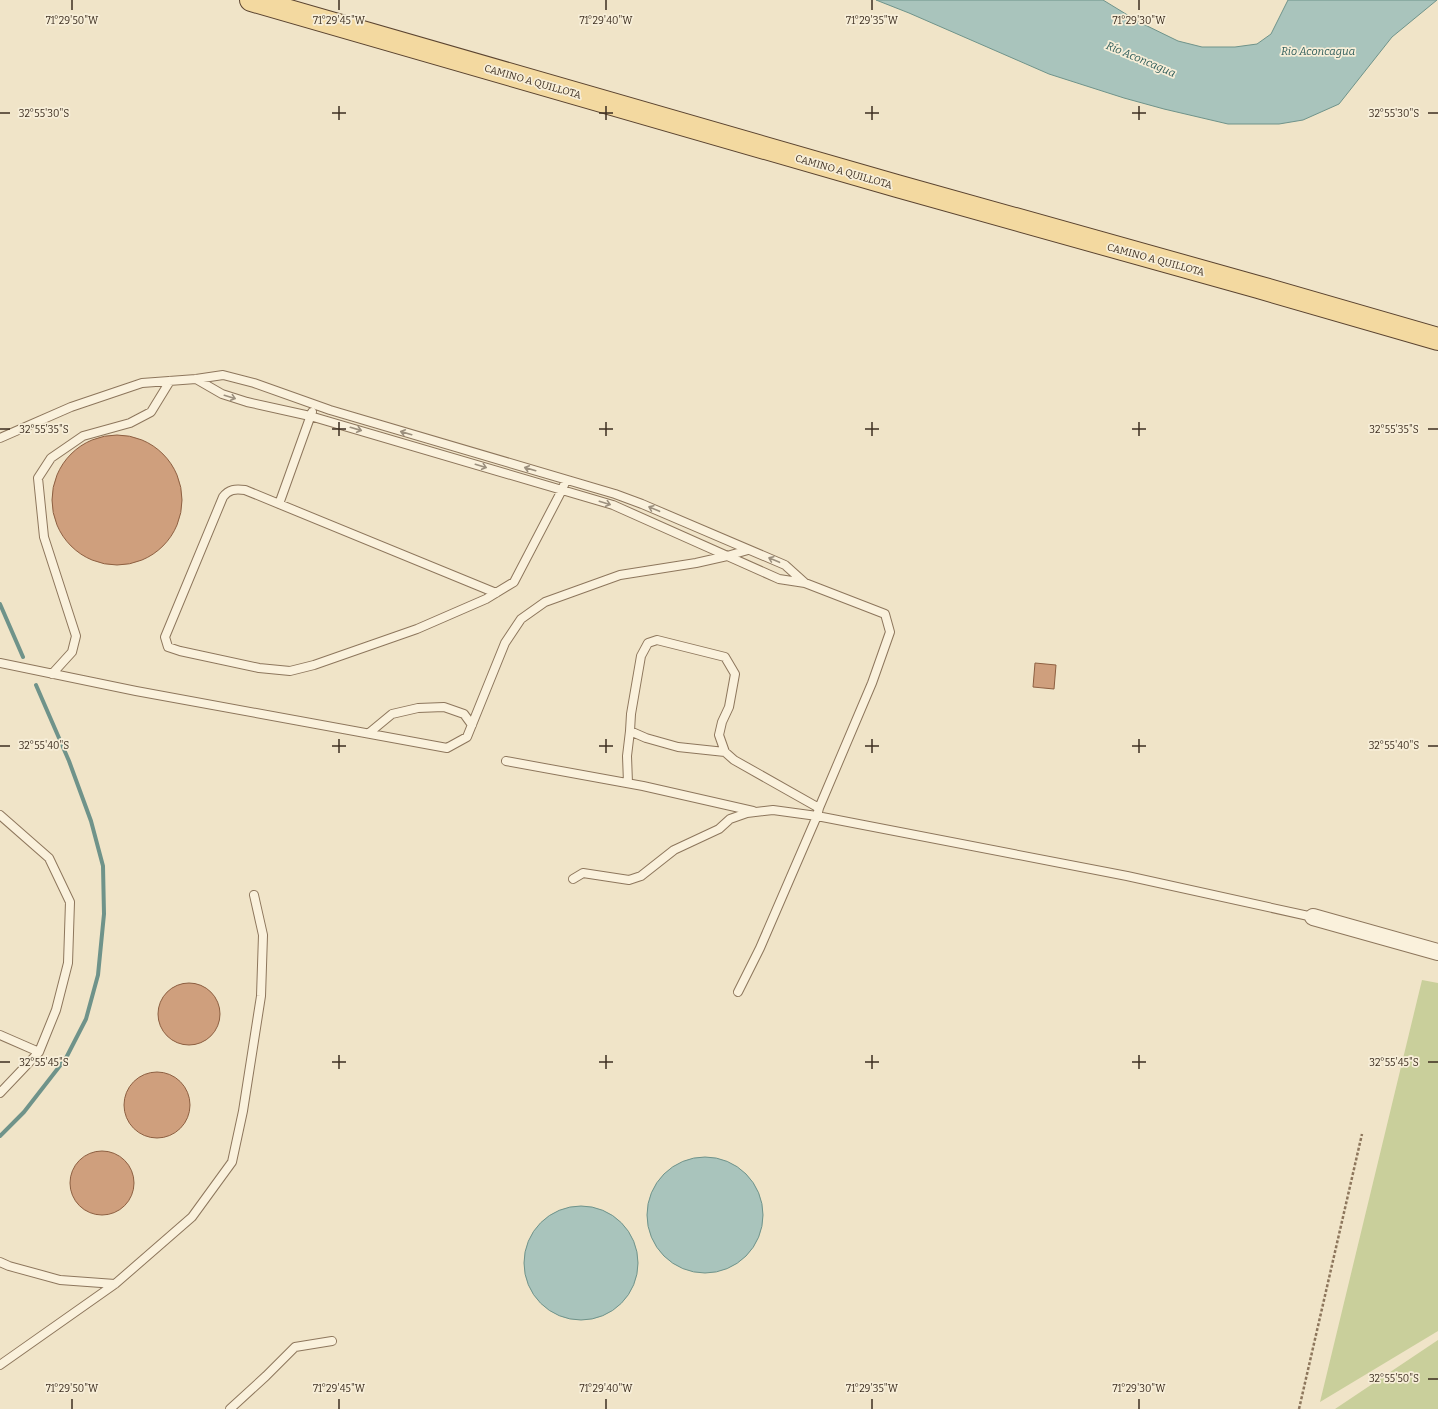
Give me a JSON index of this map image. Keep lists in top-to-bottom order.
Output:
{
  "streets": {
    "main road": ["CAMINO A QUILLOTA"]
  },
  "water": ["Rio Aconcagua", "Río Aconcagua"],
  "coordinates": [
    "71°29'50\"W",
    "71°29'45\"W",
    "71°29'40\"W",
    "71°29'35\"W",
    "71°29'30\"W",
    "32°55'30\"S",
    "32°55'35\"S",
    "32°55'40\"S",
    "32°55'45\"S",
    "32°55'50\"S"
  ]
}
